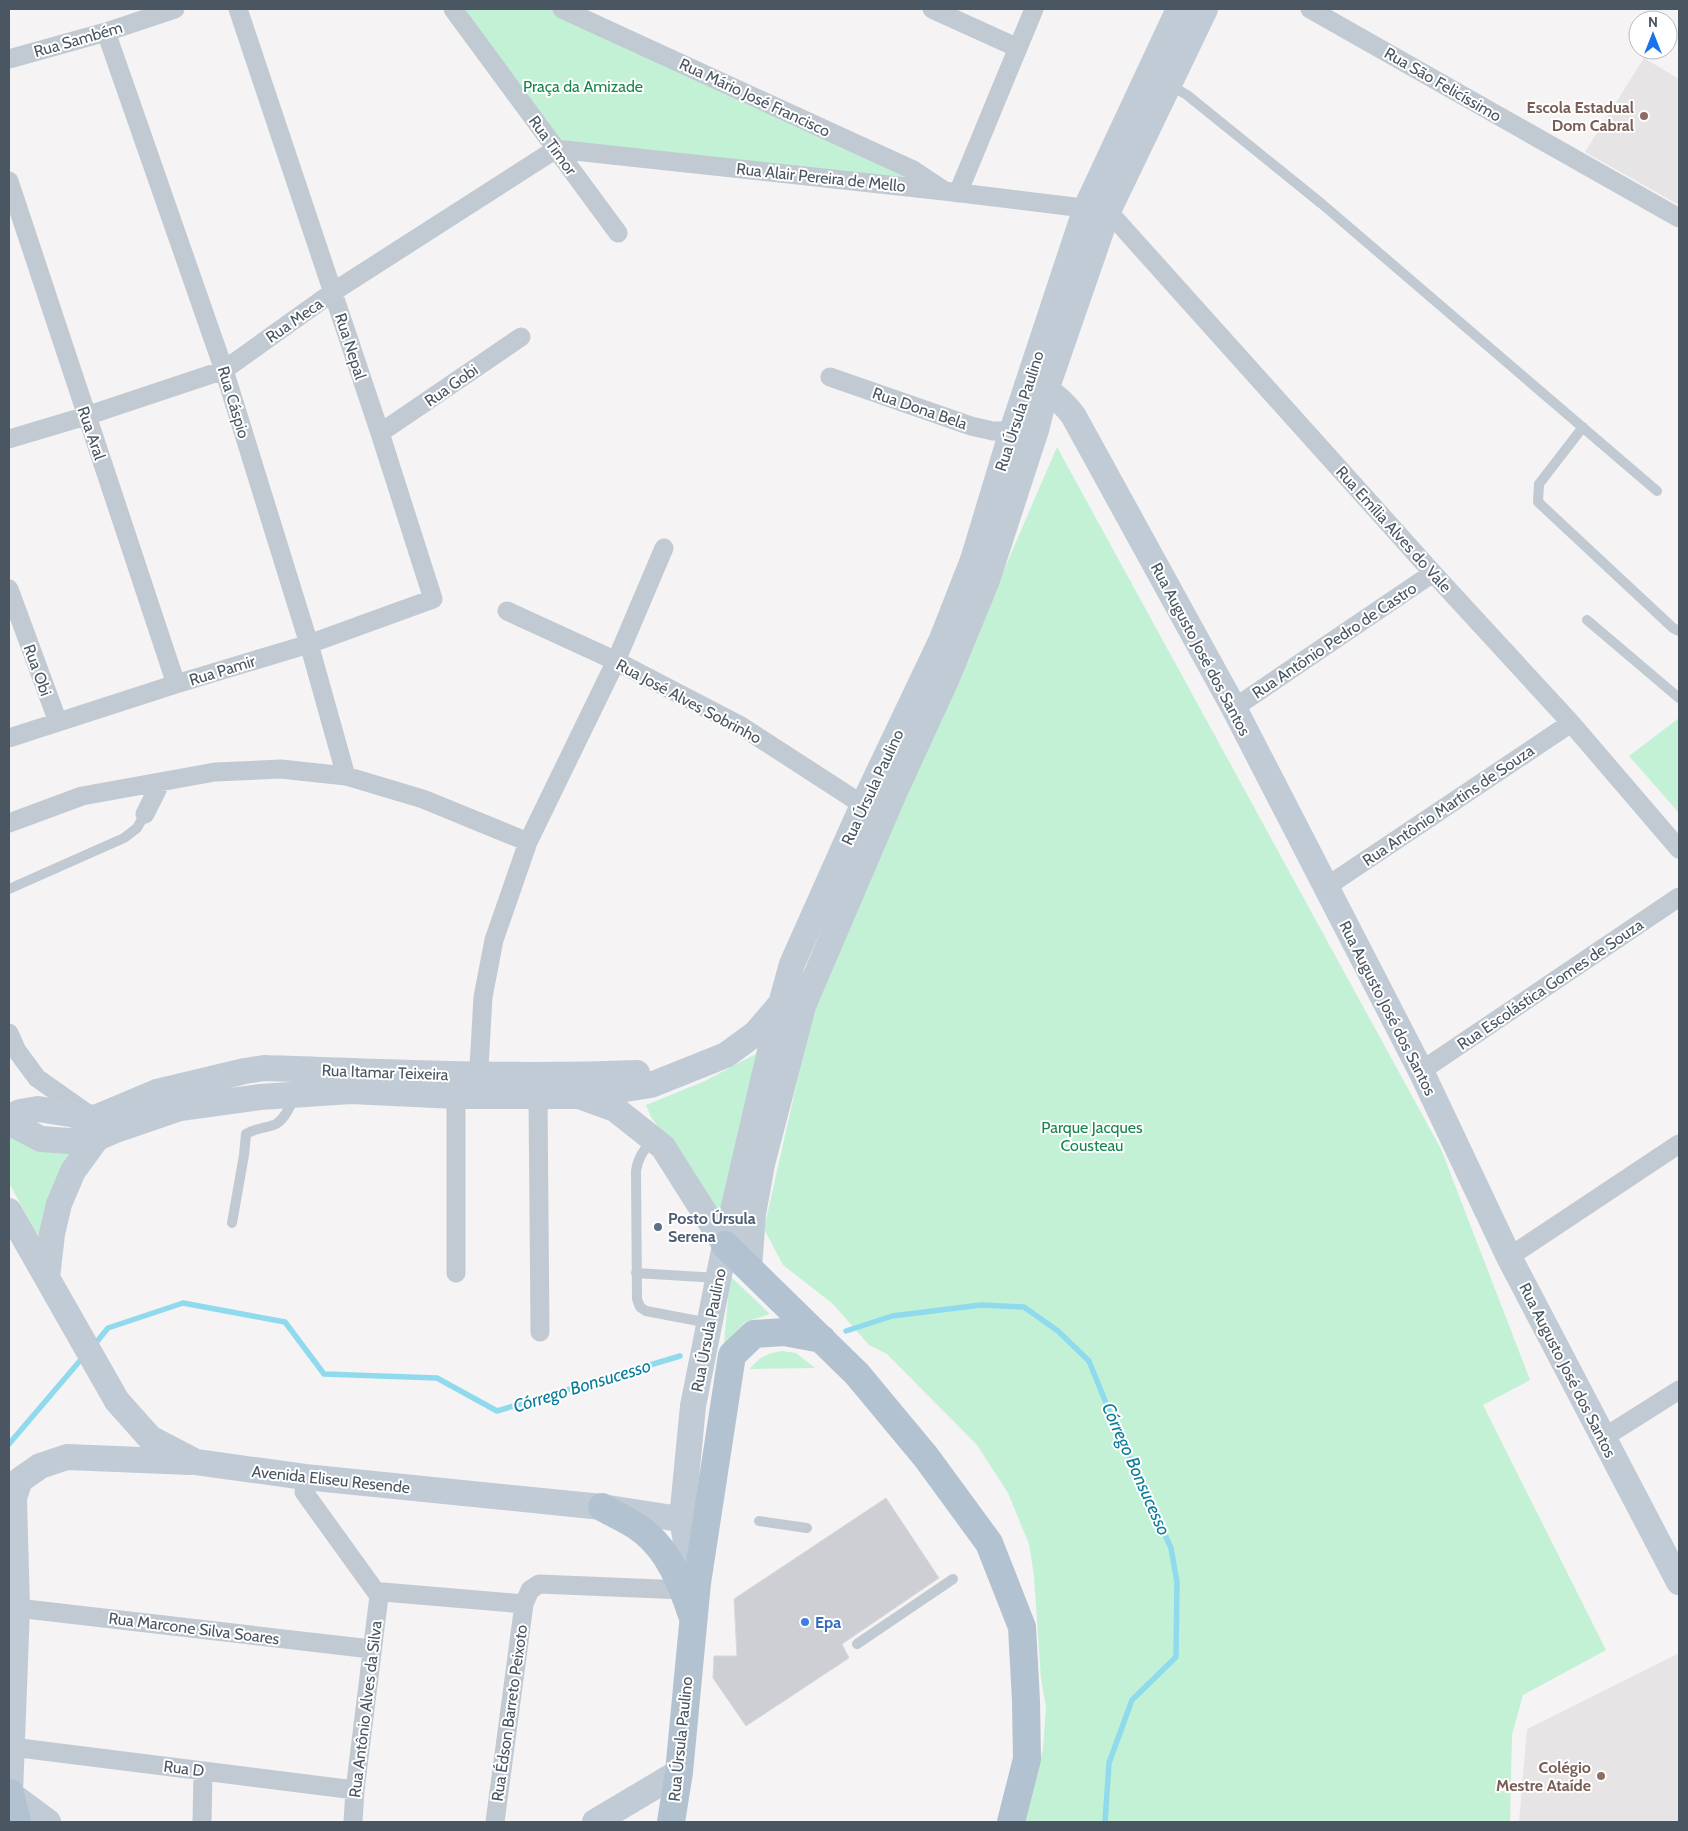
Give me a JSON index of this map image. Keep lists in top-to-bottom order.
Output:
{
  "streets": {
    "main road": [
      "Rua Úrsula Paulino",
      "Rua Augusto José dos Santos",
      "Rua Itamar Teixeira",
      "Avenida Eliseu Resende"
    ],
    "street": [
      "Rua Sambém",
      "Rua São Felicíssimo",
      "Rua Mário José Francisco",
      "Rua Timor",
      "Rua Alair Pereira de Mello",
      "Rua Meca",
      "Rua Nepal",
      "Rua Gobi",
      "Rua Cáspio",
      "Rua Dona Bela",
      "Rua Aral",
      "Rua Emília Alves do Vale",
      "Rua Antônio Pedro de Castro",
      "Rua Obi",
      "Rua Pamir",
      "Rua José Alves Sobrinho",
      "Rua Antônio Martins de Souza",
      "Rua Escolástica Gomes de Souza",
      "Rua Marcone Silva Soares",
      "Rua Antônio Alves da Silva",
      "Rua Édson Barreto Peixoto",
      "Rua D"
    ]
  },
  "crossings": [
    ["Rua Sambém", "Rua Cáspio"],
    ["Rua Mário José Francisco", "Rua Alair Pereira de Mello"],
    ["Rua Timor", "Rua Alair Pereira de Mello"],
    ["Rua Timor", "Rua Meca"],
    ["Rua Alair Pereira de Mello", "Rua Meca"],
    ["Rua Alair Pereira de Mello", "Rua Úrsula Paulino"],
    ["Rua Alair Pereira de Mello", "Rua Emília Alves do Vale"],
    ["Rua Meca", "Rua Nepal"],
    ["Rua Meca", "Rua Cáspio"],
    ["Rua Meca", "Rua Aral"],
    ["Rua Nepal", "Rua Gobi"],
    ["Rua Nepal", "Rua Pamir"],
    ["Rua Cáspio", "Rua Pamir"],
    ["Rua Dona Bela", "Rua Úrsula Paulino"],
    ["Rua Úrsula Paulino", "Rua Emília Alves do Vale"],
    ["Rua Úrsula Paulino", "Rua Augusto José dos Santos"],
    ["Rua Úrsula Paulino", "Rua José Alves Sobrinho"],
    ["Rua Úrsula Paulino", "Rua Itamar Teixeira"],
    ["Rua Úrsula Paulino", "Avenida Eliseu Resende"],
    ["Rua Aral", "Rua Pamir"],
    ["Rua Emília Alves do Vale", "Rua Antônio Pedro de Castro"],
    ["Rua Emília Alves do Vale", "Rua Antônio Martins de Souza"],
    ["Rua Antônio Pedro de Castro", "Rua Augusto José dos Santos"],
    ["Rua Augusto José dos Santos", "Rua Antônio Martins de Souza"],
    ["Rua Augusto José dos Santos", "Rua Escolástica Gomes de Souza"],
    ["Rua Obi", "Rua Pamir"],
    ["Rua Marcone Silva Soares", "Rua Antônio Alves da Silva"],
    ["Rua Antônio Alves da Silva", "Rua D"]
  ],
  "water": ["Córrego Bonsucesso"],
  "parks": ["Praça da Amizade", "Parque Jacques Cousteau"],
  "places": [
    "Escola Estadual Dom Cabral",
    "Posto Úrsula Serena",
    "Epa",
    "Colégio Mestre Ataíde"
  ],
  "north": "top"
}
